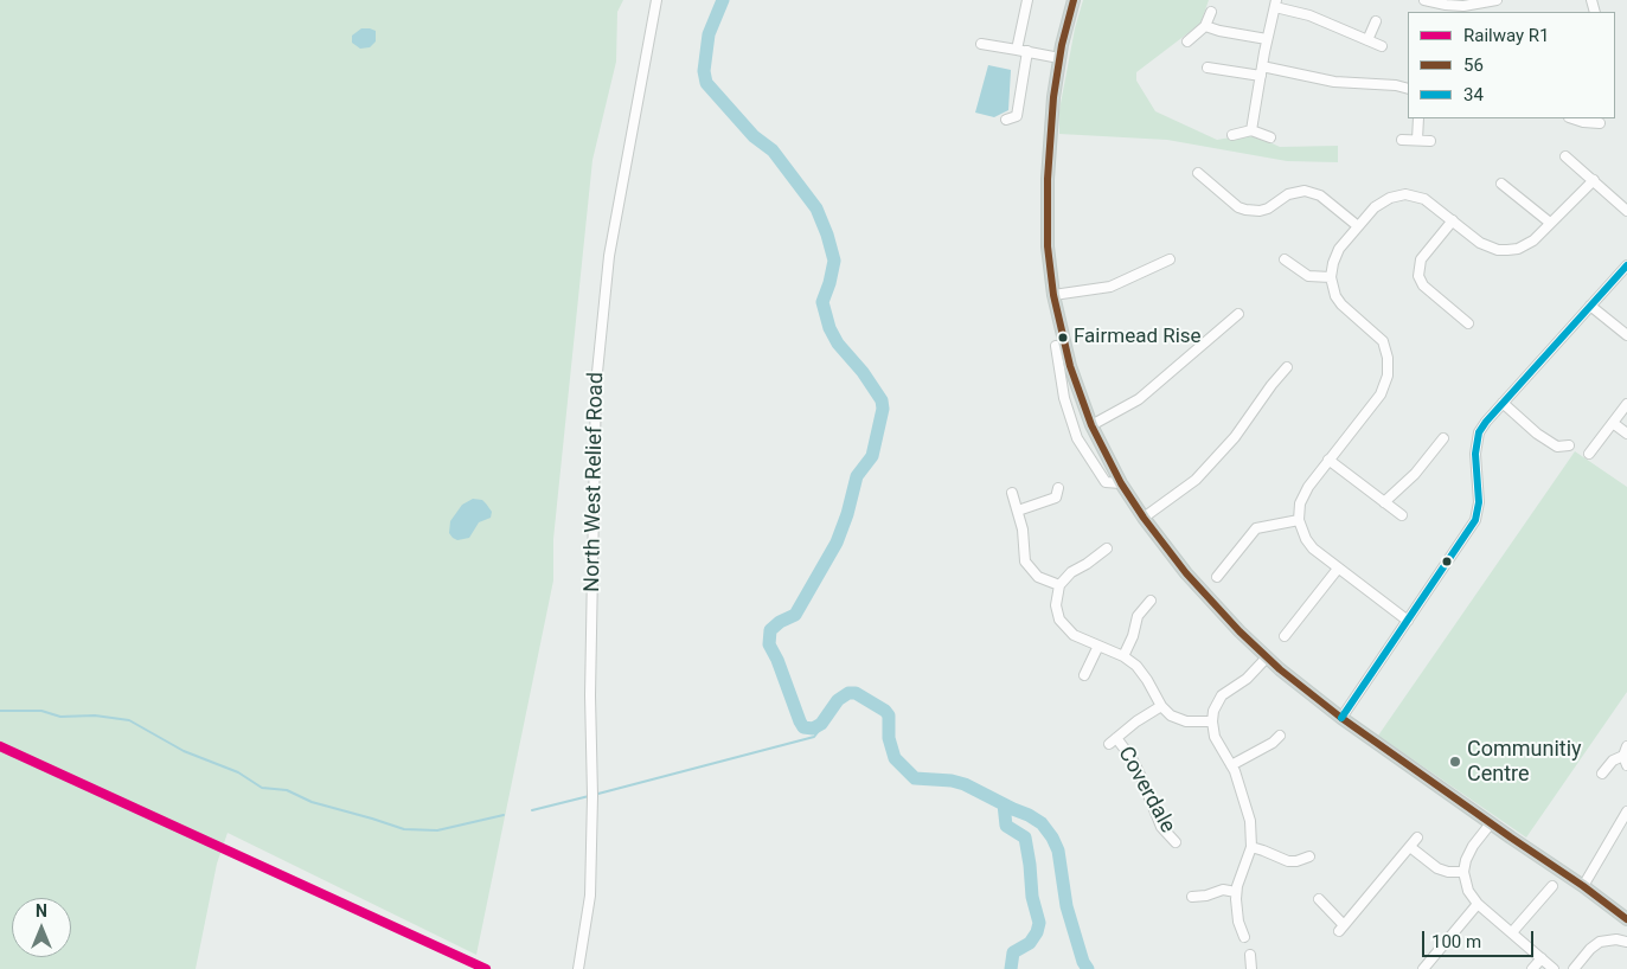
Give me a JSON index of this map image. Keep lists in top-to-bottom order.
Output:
{
  "streets": {
    "street": ["North West Relief Road", "Coverdale"]
  },
  "places": ["Fairmead Rise", "Communitiy Centre"],
  "lines": ["transit line 56", "transit line 34", "rail line R1"],
  "legend": ["Railway R1", "56", "34"],
  "scale_bar": "100 m",
  "north": "top"
}
